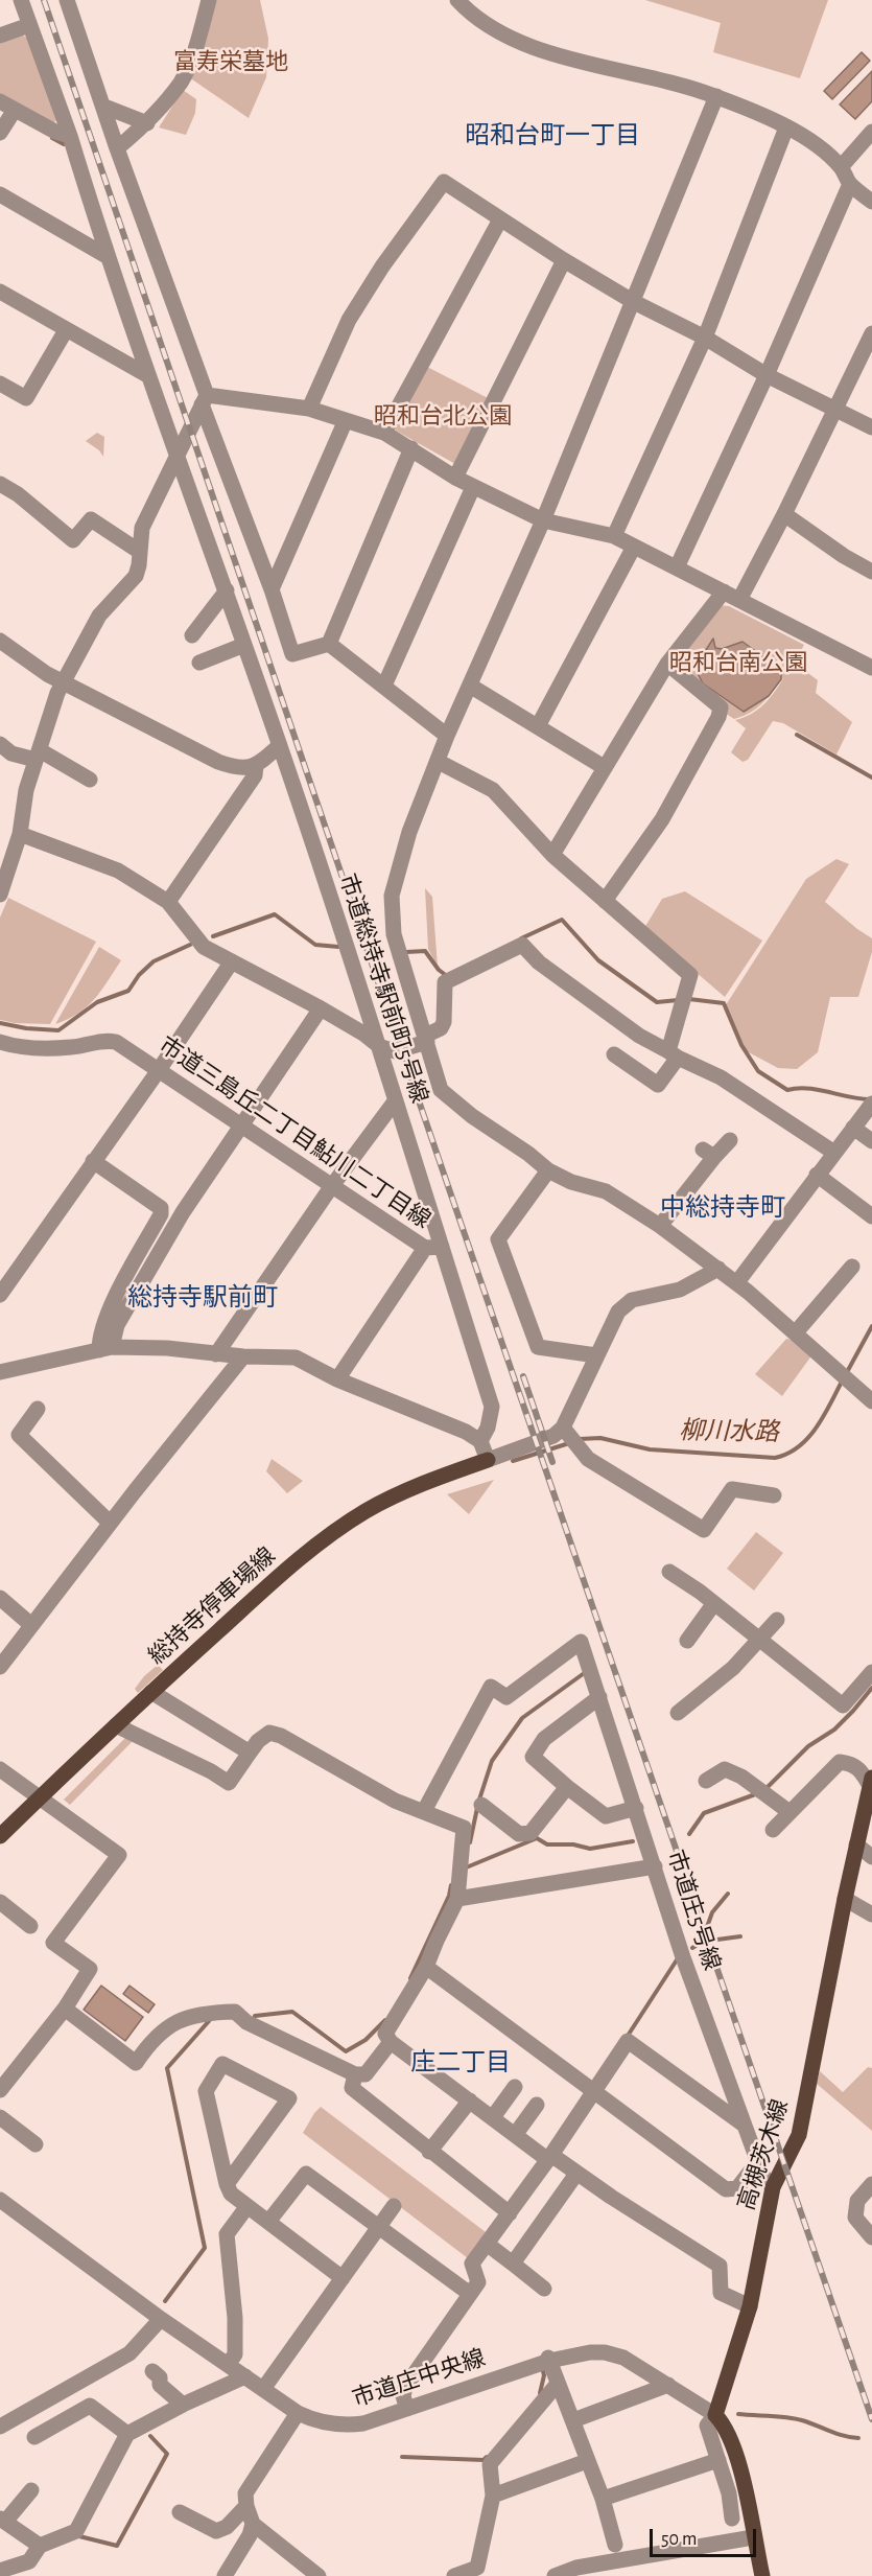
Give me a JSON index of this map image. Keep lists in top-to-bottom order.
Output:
{
  "streets": {
    "main road": ["総持寺停車場線", "高槻茨木線"],
    "street": [
      "市道総持寺駅前町5号線",
      "市道三島丘二丁目鮎川二丁目線",
      "市道庄5号線",
      "市道庄中央線"
    ]
  },
  "crossings": [
    ["市道総持寺駅前町5号線", "市道三島丘二丁目鮎川二丁目線"],
    ["市道庄5号線", "高槻茨木線"],
    ["高槻茨木線", "市道庄中央線"]
  ],
  "districts": [
    "昭和台町一丁目",
    "中総持寺町",
    "総持寺駅前町",
    "庄二丁目"
  ],
  "water": ["柳川水路"],
  "parks": ["富寿栄墓地", "昭和台北公園", "昭和台南公園"],
  "scale_bar": "50 m"
}
